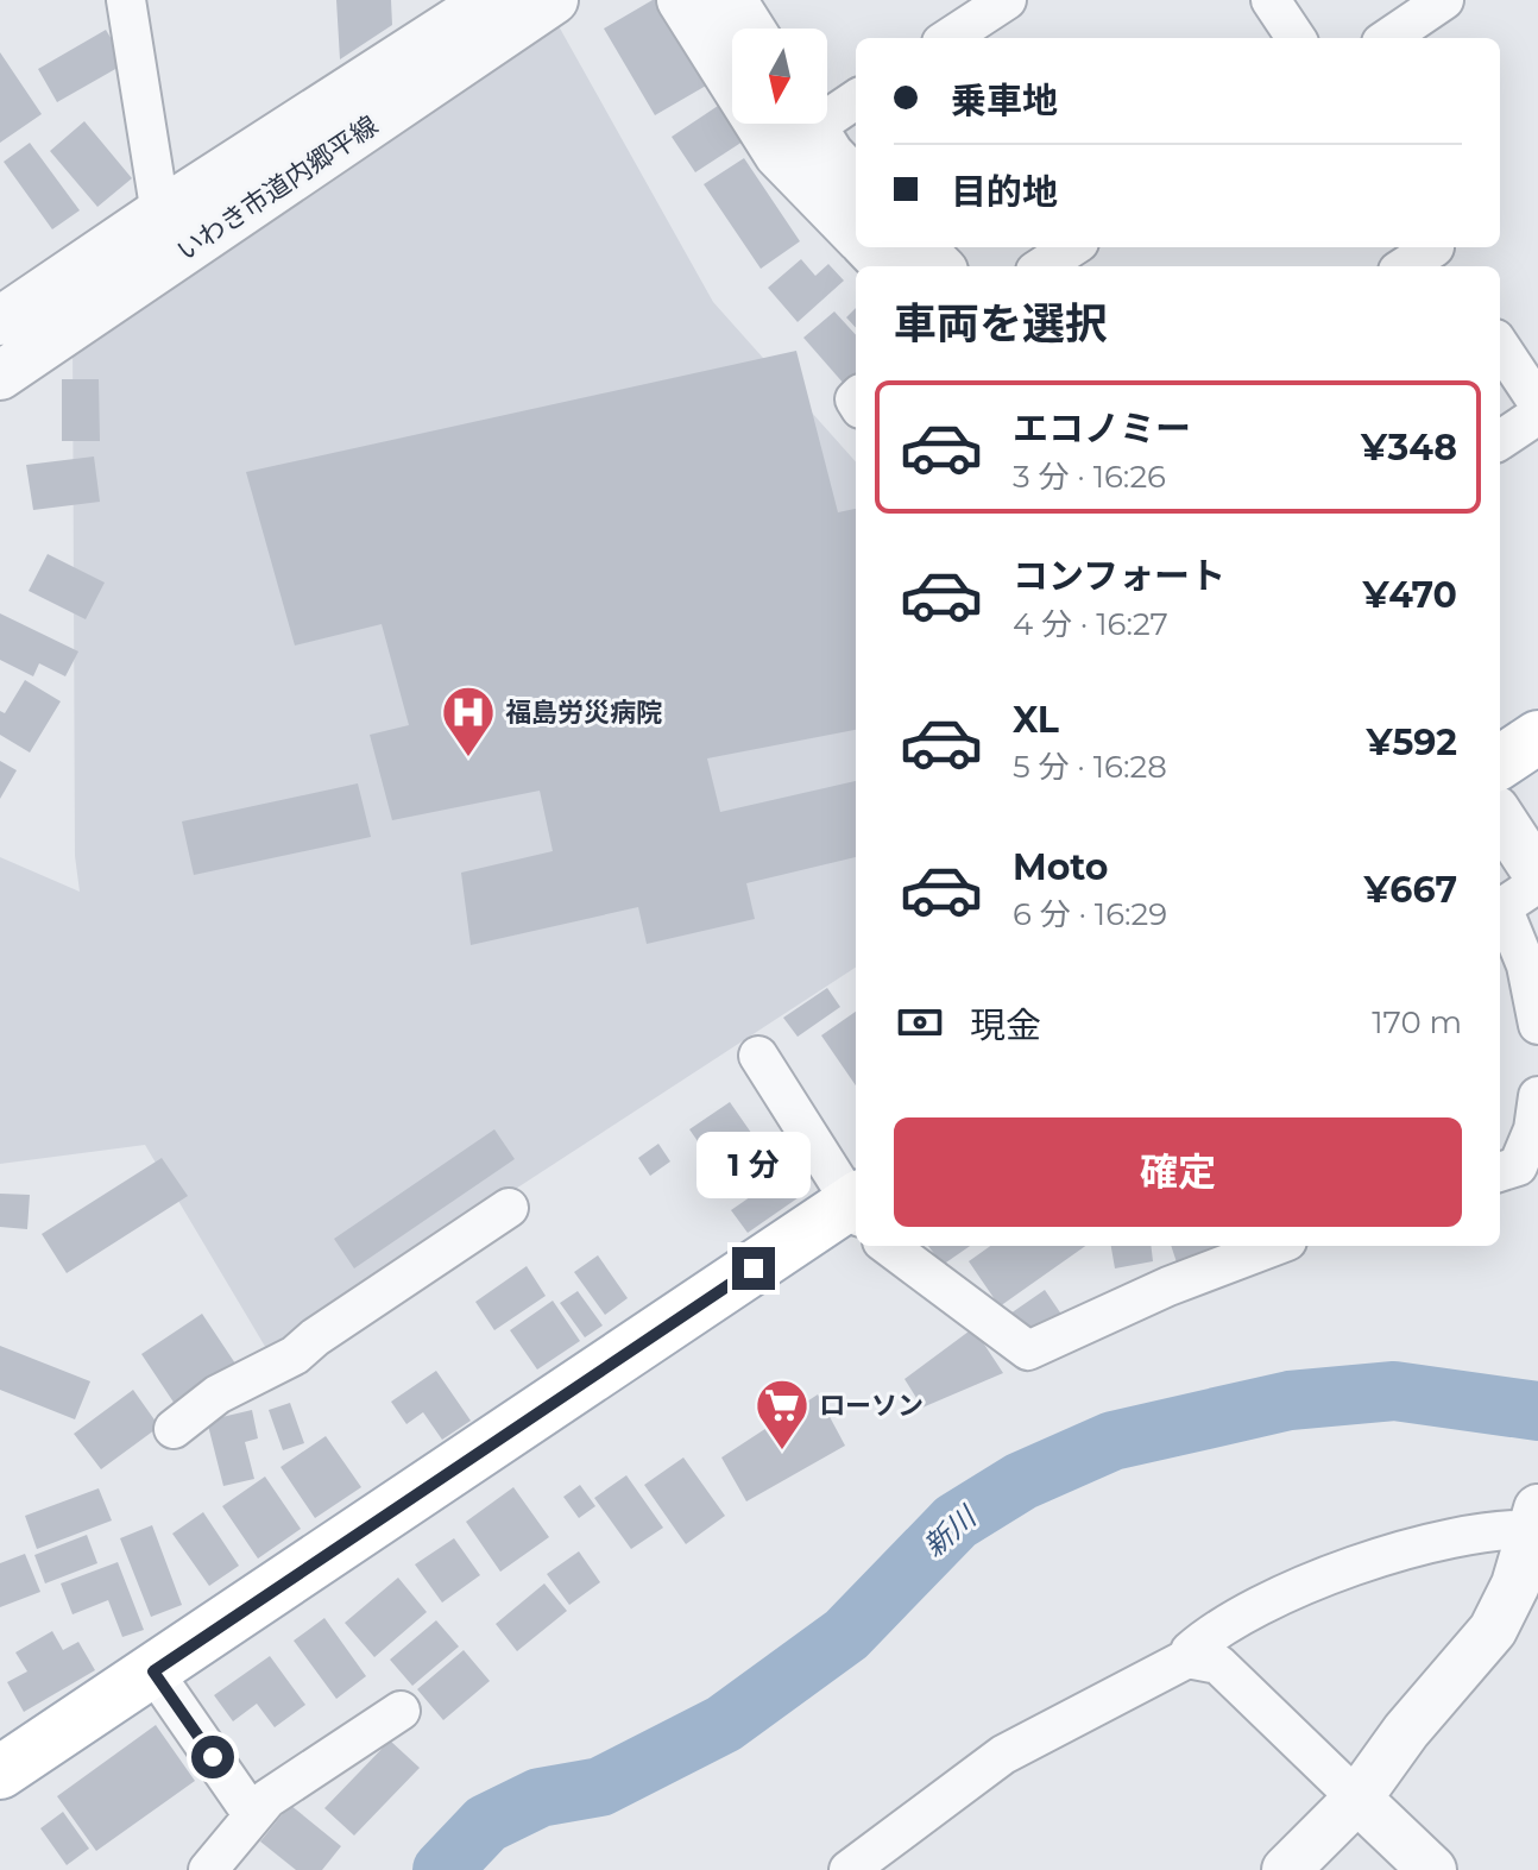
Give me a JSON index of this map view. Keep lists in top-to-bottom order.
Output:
{
  "streets": {
    "street": ["いわき市道内郷平線"]
  },
  "water": ["新川"],
  "places": {
    "hospital": ["福島労災病院"],
    "supermarket": ["ローソン"]
  },
  "north": "bottom",
  "page": {
    "banner": ["乗車地", "目的地"],
    "heading": "車両を選択",
    "list": [
      {
        "name": "エコノミー",
        "note": "3 分 · 16:26",
        "value": "¥348"
      },
      {
        "name": "コンフォート",
        "note": "4 分 · 16:27",
        "value": "¥470"
      },
      {
        "name": "XL",
        "note": "5 分 · 16:28",
        "value": "¥592"
      },
      {
        "name": "Moto",
        "note": "6 分 · 16:29",
        "value": "¥667"
      }
    ],
    "pay": ["現金", "170 m"],
    "buttons": "確定",
    "bubble": "1 分"
  }
}
